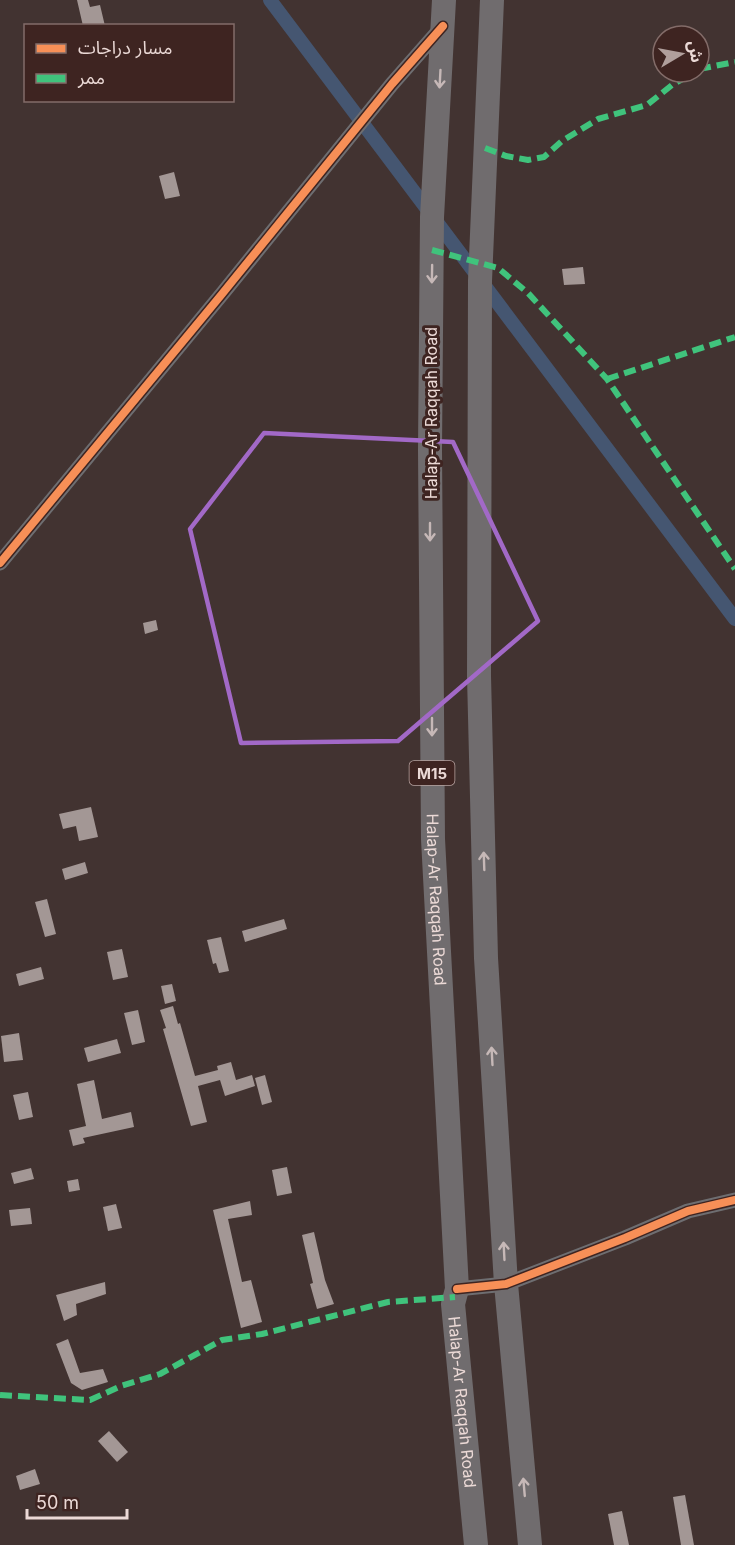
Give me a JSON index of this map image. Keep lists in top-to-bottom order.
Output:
{
  "streets": {
    "highway": ["Halap-Ar Raqqah Road", "M15"]
  },
  "legend": ["مسار دراجات", "ممر"],
  "scale_bar": "50 m",
  "north": "right"
}
